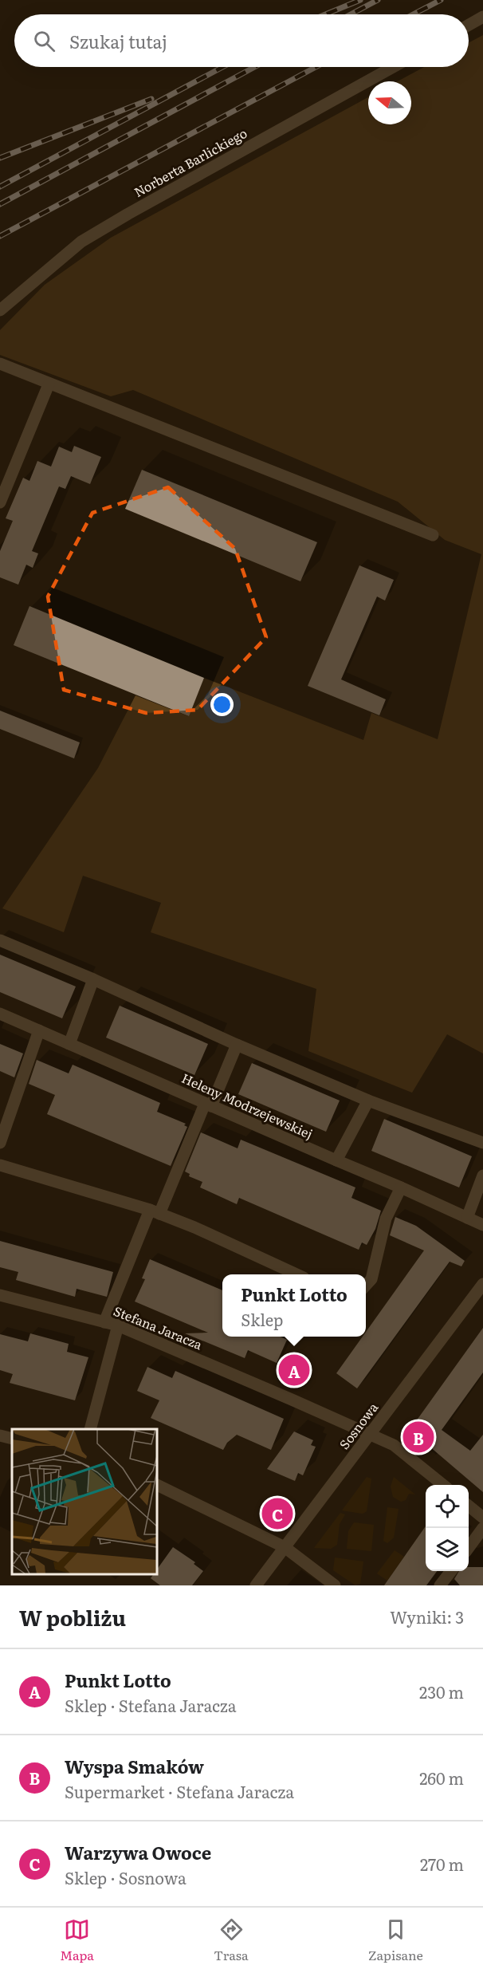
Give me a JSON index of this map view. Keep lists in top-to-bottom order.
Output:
{
  "streets": {
    "street": [
      "Norberta Barlickiego",
      "Heleny Modrzejewskiej",
      "Stefana Jaracza",
      "Sosnowa"
    ]
  },
  "crossings": [
    ["Stefana Jaracza", "Sosnowa"]
  ],
  "north": "left",
  "page": {
    "search": "Szukaj tutaj",
    "popup": ["Punkt Lotto", "Sklep"],
    "pins": ["A", "B", "C"],
    "heading": ["W pobliżu", "Wyniki: 3"],
    "list": [
      {
        "mark": "A",
        "name": "Punkt Lotto",
        "note": "Sklep · Stefana Jaracza",
        "value": "230 m"
      },
      {
        "mark": "B",
        "name": "Wyspa Smaków",
        "note": "Supermarket · Stefana Jaracza",
        "value": "260 m"
      },
      {
        "mark": "C",
        "name": "Warzywa Owoce",
        "note": "Sklep · Sosnowa",
        "value": "270 m"
      }
    ],
    "nav": ["Mapa", "Trasa", "Zapisane"]
  }
}
